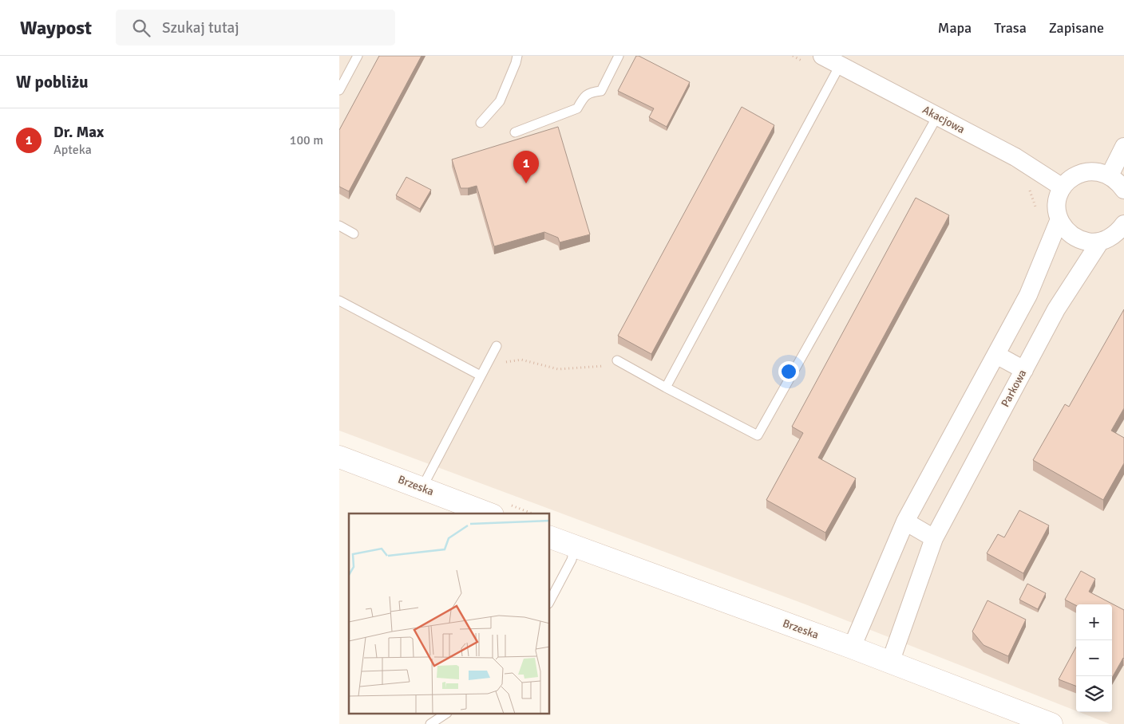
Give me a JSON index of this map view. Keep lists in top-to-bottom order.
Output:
{
  "streets": {
    "street": ["Akacjowa", "Parkowa", "Brzeska"]
  },
  "crossings": [
    ["Parkowa", "Brzeska"]
  ],
  "page": {
    "header": "Waypost",
    "search": "Szukaj tutaj",
    "nav": ["Mapa", "Trasa", "Zapisane"],
    "heading": "W pobliżu",
    "list": [
      {
        "mark": "1",
        "name": "Dr. Max",
        "note": "Apteka",
        "value": "100 m"
      }
    ],
    "pins": "1",
    "map_buttons": ["+", "−"]
  }
}
